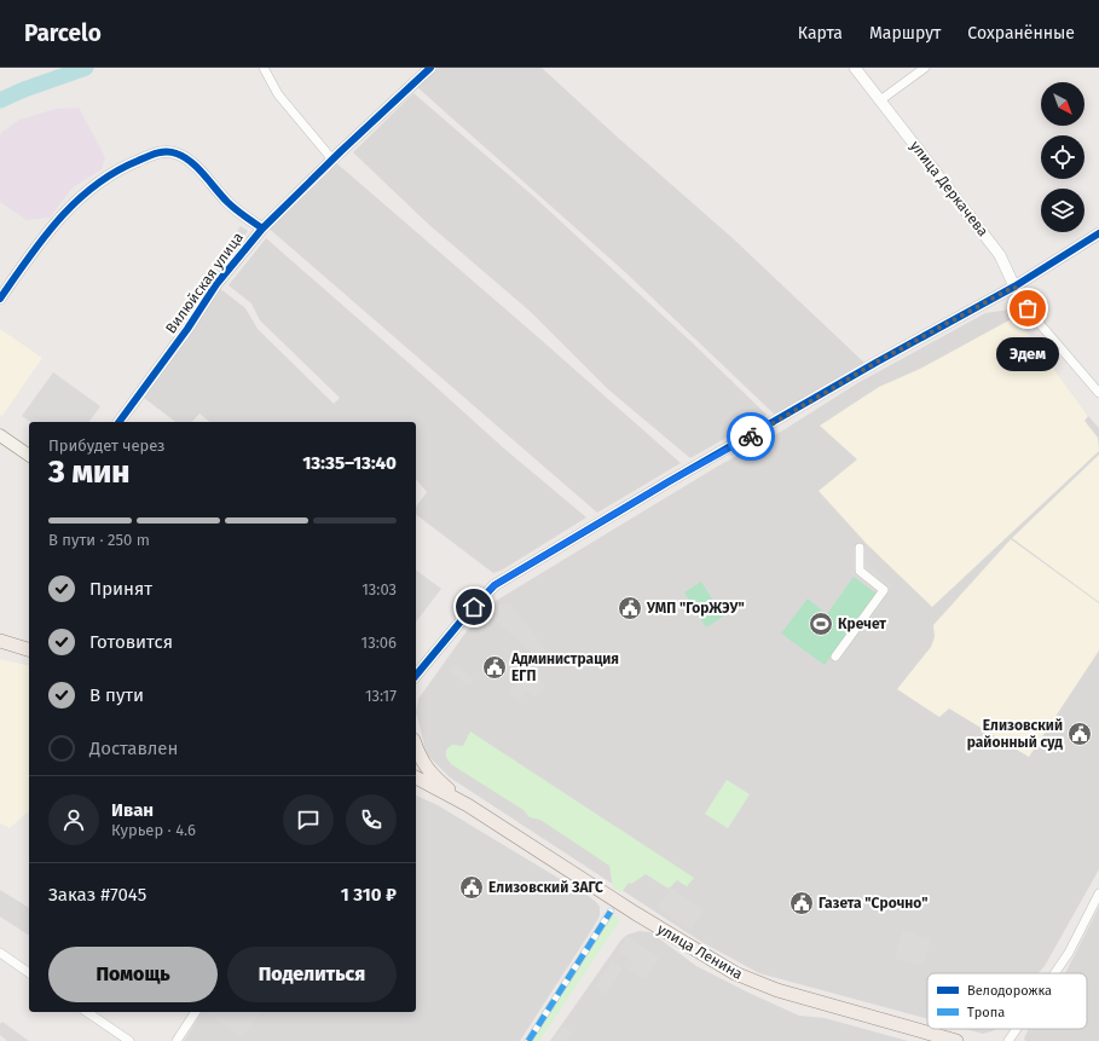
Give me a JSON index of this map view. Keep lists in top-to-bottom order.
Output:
{
  "streets": {
    "main road": ["улица Ленина"],
    "street": ["улица Деркачева", "Вилюйская улица"]
  },
  "places": {
    "other": ["Эдем"],
    "public building": [
      "УМП \"ГорЖЭУ\"",
      "Администрация ЕГП",
      "Елизовский районный суд",
      "Елизовский ЗАГС",
      "Газета \"Срочно\""
    ],
    "sports": ["Кречет"]
  },
  "legend": ["Велодорожка", "Тропа"],
  "north": "bottom right",
  "page": {
    "header": "Parcelo",
    "nav": ["Карта", "Маршрут", "Сохранённые"],
    "bubble": "Эдем",
    "heading": ["3 мин", "Прибудет через", "13:35–13:40"],
    "panel": [
      "Иван",
      "Курьер · 4.6",
      "Заказ #7045",
      "1 310 ₽"
    ],
    "bar": "В пути · 250 m",
    "list": [
      ["Принят", "13:03"],
      ["Готовится", "13:06"],
      ["В пути", "13:17"],
      "Доставлен"
    ],
    "buttons": ["Помощь", "Поделиться"]
  }
}
